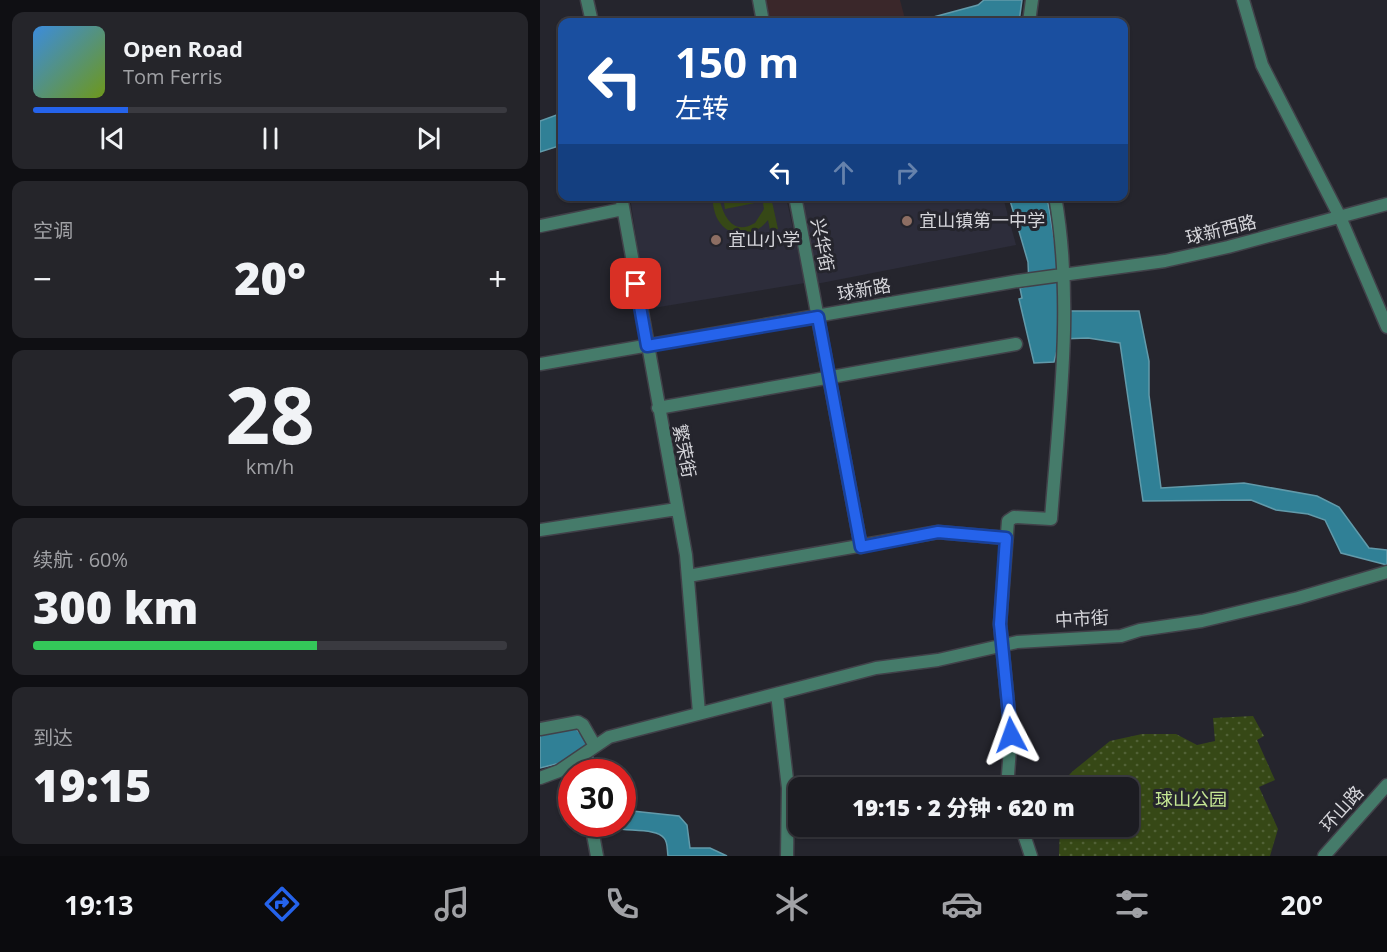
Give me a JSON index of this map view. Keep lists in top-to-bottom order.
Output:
{
  "streets": {
    "street": [
      "球新西路",
      "兴华街",
      "球新路",
      "繁荣街",
      "中市街",
      "环山路"
    ]
  },
  "crossings": [
    ["球新西路", "球新路"],
    ["兴华街", "球新路"],
    ["球新路", "繁荣街"],
    ["繁荣街", "中市街"]
  ],
  "parks": ["球山公园"],
  "places": ["宜山镇第一中学", "宜山小学"],
  "page": {
    "turn": ["150 m", "左转"],
    "song": ["Open Road", "Tom Ferris"],
    "tile": [
      "空调",
      ["28", "km/h"],
      ["续航 · 60%", "300 km"],
      ["到达", "19:15"]
    ],
    "heat": ["−", "20°", "+"],
    "limit": "30",
    "trip": "19:15 · 2 分钟 · 620 m",
    "tabs": ["19:13", "20°"]
  }
}
